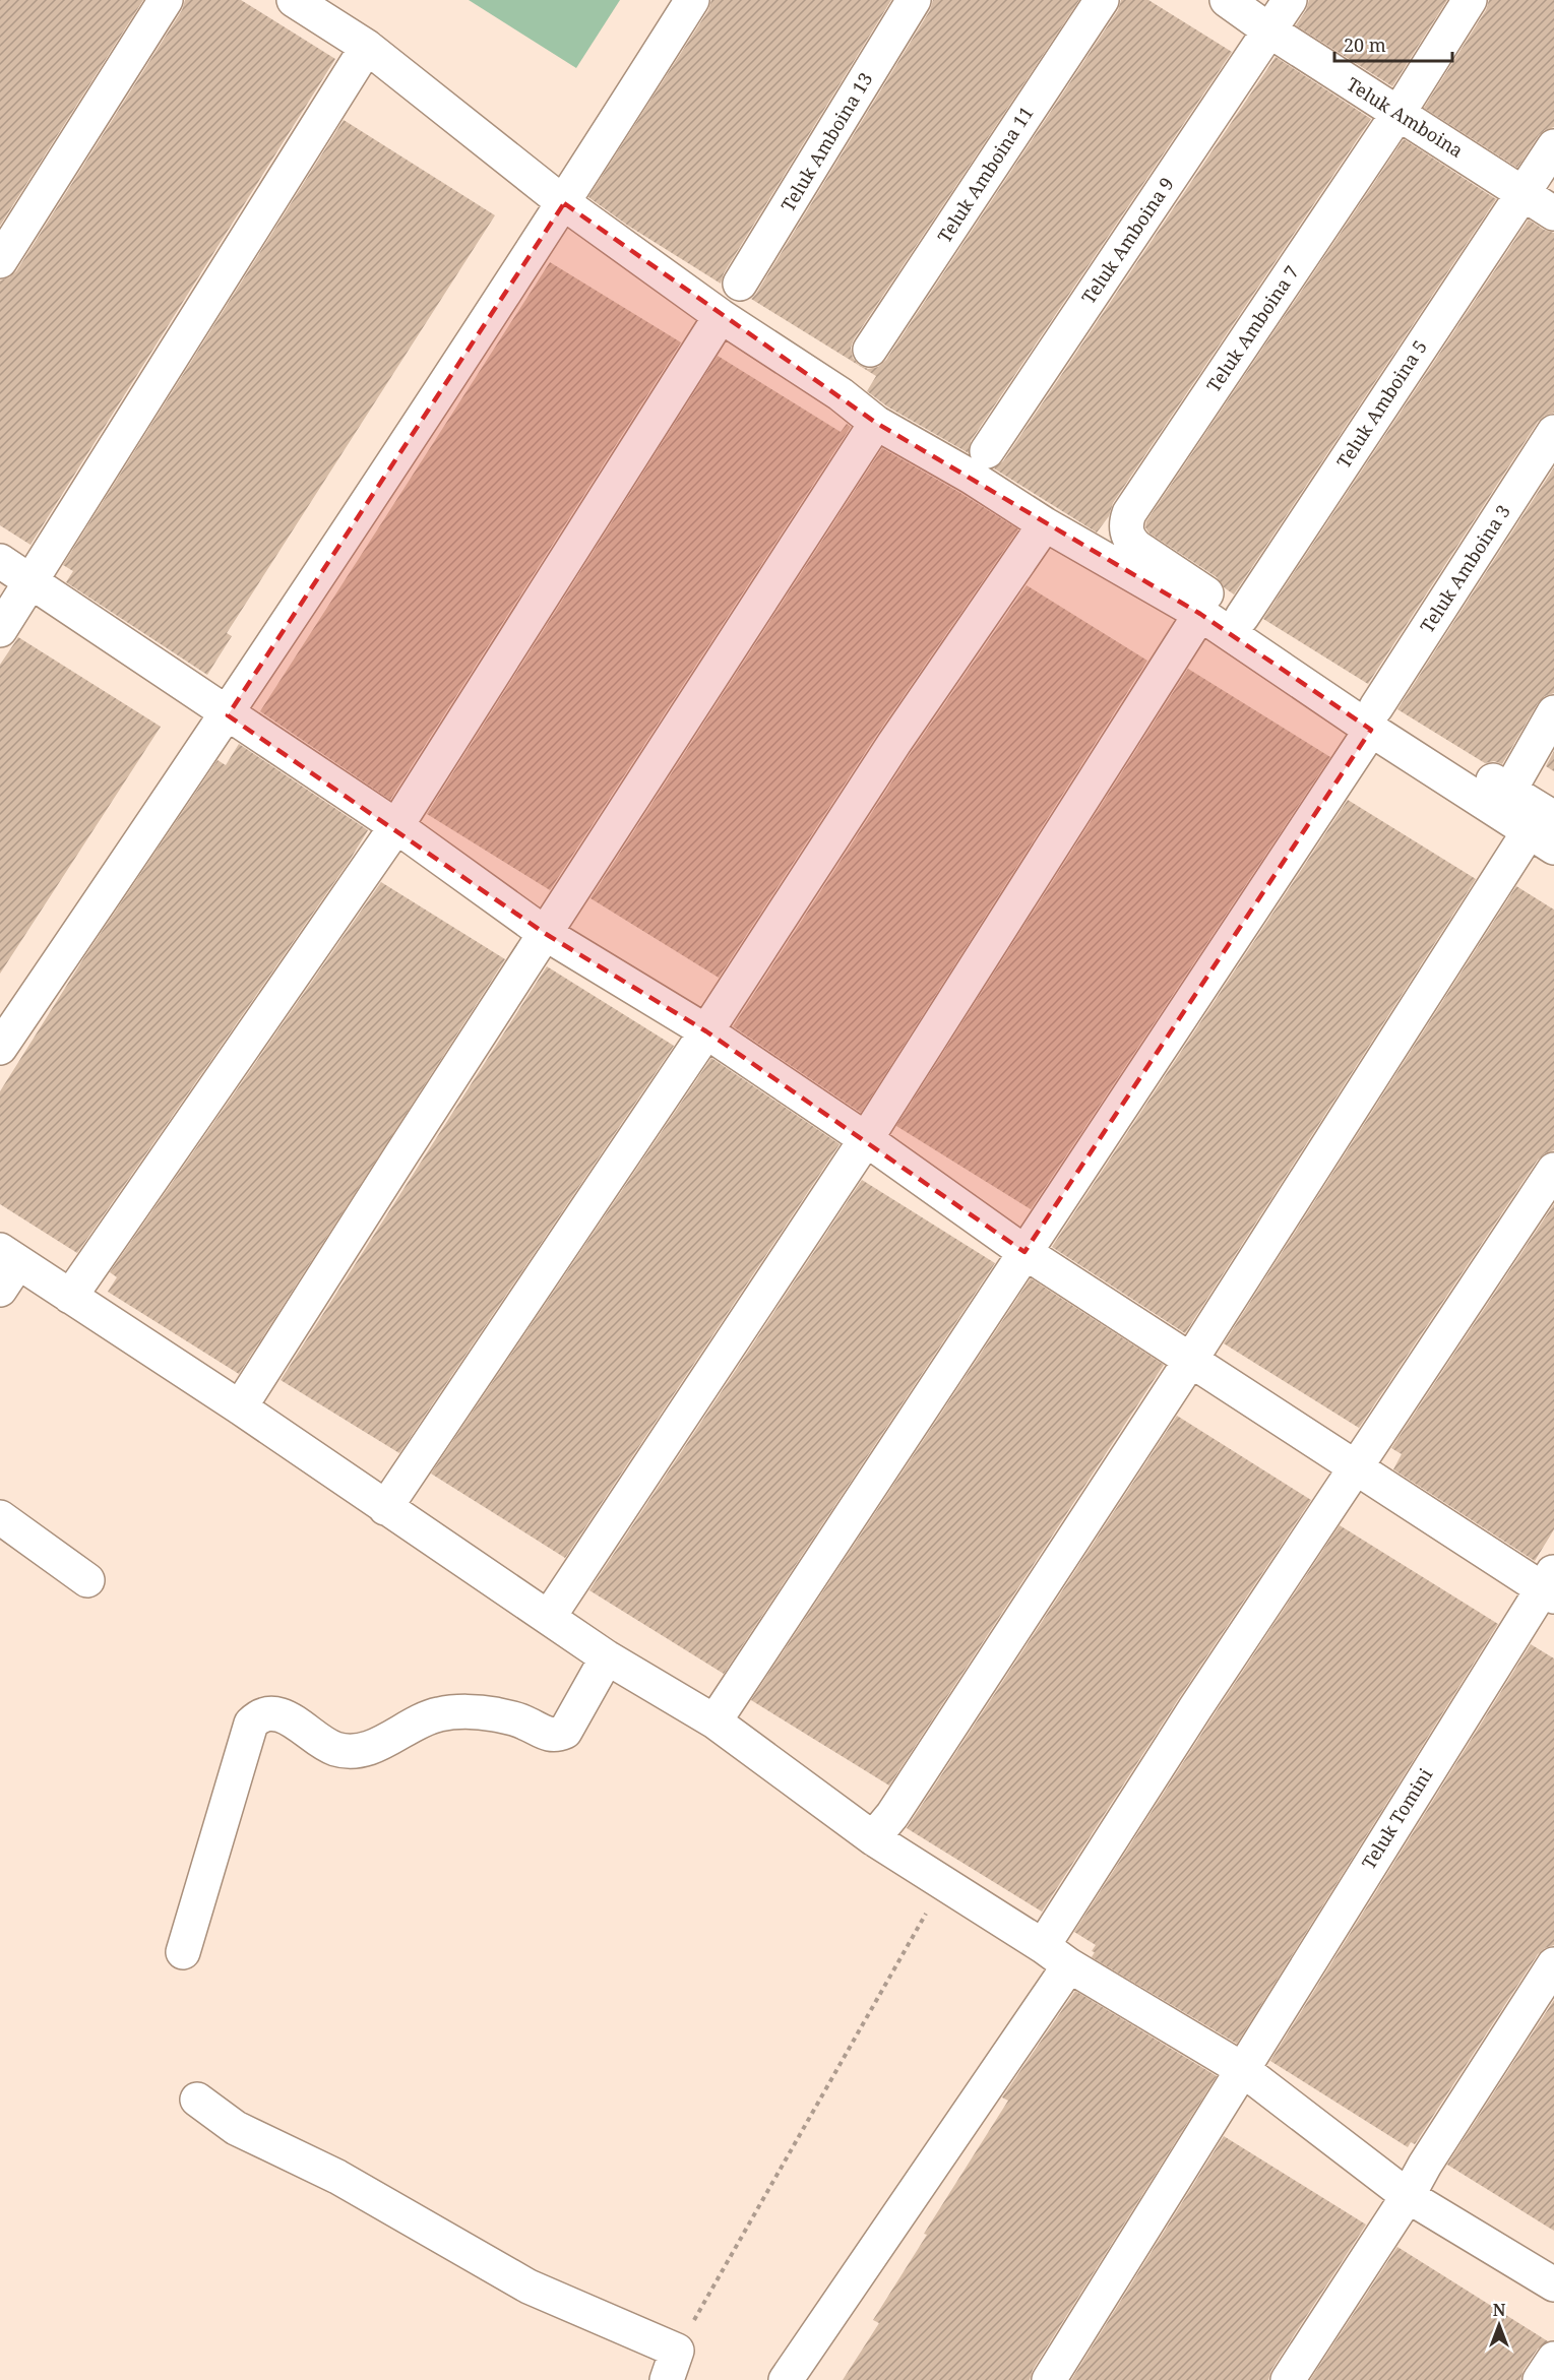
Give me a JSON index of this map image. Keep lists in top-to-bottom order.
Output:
{
  "streets": {
    "street": [
      "Teluk Amboina",
      "Teluk Amboina 13",
      "Teluk Amboina 11",
      "Teluk Amboina 9",
      "Teluk Amboina 7",
      "Teluk Amboina 5",
      "Teluk Amboina 3",
      "Teluk Tomini"
    ]
  },
  "crossings": [
    ["Teluk Amboina", "Teluk Amboina 9"],
    ["Teluk Amboina", "Teluk Amboina 7"],
    ["Teluk Amboina", "Teluk Amboina 5"],
    ["Teluk Amboina 7", "Teluk Amboina 5"]
  ],
  "scale_bar": "20 m",
  "north": "top"
}
